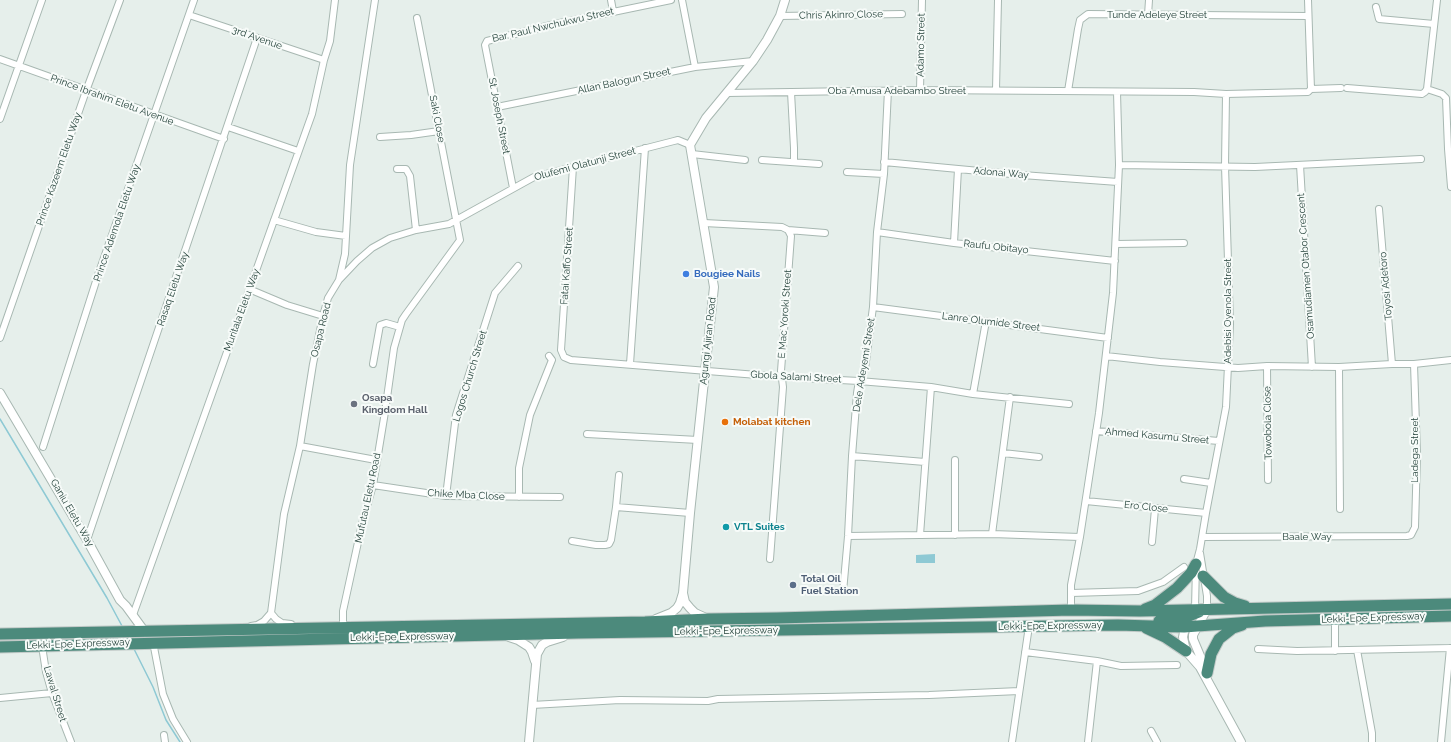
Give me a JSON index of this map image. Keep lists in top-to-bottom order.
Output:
{
  "streets": {
    "highway": ["Lekki-Epe Expressway"],
    "street": [
      "Chris Akinro Close",
      "Tunde Adeleye Street",
      "Bar. Paul Nwchukwu Street",
      "3rd Avenue",
      "Adamo Street",
      "Allan Balogun Street",
      "Oba Amusa Adebambo Street",
      "Prince Ibrahim Eletu Avenue",
      "St. Joseph Street",
      "Saki Close",
      "Olufemi Olatunji Street",
      "Prince Kazeem Eletu Way",
      "Adonai Way",
      "Prince Ademola Eletu Way",
      "Raufu Obitayo",
      "Fatai Kaffo Street",
      "Osamudiamen Otabor Crescent",
      "Toyosi Adetoro",
      "Rasaq Eletu Way",
      "Muritala Eletu Way",
      "Adebisi Oyenola Street",
      "E Mac Yoroki Street",
      "Lanre Olumide Street",
      "Osapa Road",
      "Agungi Ajiran Road",
      "Dele Adeyemi Street",
      "Logos Church Street",
      "Gbola Salami Street",
      "Towobola Close",
      "Ahmed Kasumu Street",
      "Ladega Street",
      "Chike Mba Close",
      "Mufutau Eletu Road",
      "Ero Close",
      "Ganiu Eletu Way",
      "Baale Way",
      "Lawal Street"
    ]
  },
  "crossings": [
    ["Tunde Adeleye Street", "Oba Amusa Adebambo Street"],
    ["Bar. Paul Nwchukwu Street", "St. Joseph Street"],
    ["3rd Avenue", "Prince Ademola Eletu Way"],
    ["3rd Avenue", "Rasaq Eletu Way"],
    ["3rd Avenue", "Muritala Eletu Way"],
    ["Adamo Street", "Oba Amusa Adebambo Street"],
    ["Allan Balogun Street", "St. Joseph Street"],
    ["Oba Amusa Adebambo Street", "Adebisi Oyenola Street"],
    ["Oba Amusa Adebambo Street", "Dele Adeyemi Street"],
    ["Prince Ibrahim Eletu Avenue", "Prince Kazeem Eletu Way"],
    ["Prince Ibrahim Eletu Avenue", "Prince Ademola Eletu Way"],
    ["Prince Ibrahim Eletu Avenue", "Rasaq Eletu Way"],
    ["St. Joseph Street", "Olufemi Olatunji Street"],
    ["Saki Close", "Olufemi Olatunji Street"],
    ["Saki Close", "Mufutau Eletu Road"],
    ["Olufemi Olatunji Street", "Fatai Kaffo Street"],
    ["Olufemi Olatunji Street", "Osapa Road"],
    ["Olufemi Olatunji Street", "Agungi Ajiran Road"],
    ["Olufemi Olatunji Street", "Mufutau Eletu Road"],
    ["Adonai Way", "Dele Adeyemi Street"],
    ["Raufu Obitayo", "Dele Adeyemi Street"],
    ["Fatai Kaffo Street", "Gbola Salami Street"],
    ["Rasaq Eletu Way", "Ganiu Eletu Way"],
    ["Muritala Eletu Way", "Ganiu Eletu Way"],
    ["Adebisi Oyenola Street", "Ahmed Kasumu Street"],
    ["Adebisi Oyenola Street", "Ero Close"],
    ["Adebisi Oyenola Street", "Baale Way"],
    ["E Mac Yoroki Street", "Gbola Salami Street"],
    ["Lanre Olumide Street", "Dele Adeyemi Street"],
    ["Agungi Ajiran Road", "Gbola Salami Street"],
    ["Dele Adeyemi Street", "Gbola Salami Street"],
    ["Logos Church Street", "Chike Mba Close"],
    ["Ladega Street", "Baale Way"],
    ["Chike Mba Close", "Mufutau Eletu Road"],
    ["Mufutau Eletu Road", "Lekki-Epe Expressway"],
    ["Ganiu Eletu Way", "Lekki-Epe Expressway"],
    ["Lekki-Epe Expressway", "Lawal Street"]
  ],
  "places": [
    "Bougiee Nails",
    "Osapa Kingdom Hall",
    "Molabat kitchen",
    "VTL Suites",
    "Total Oil Fuel Station"
  ]
}
